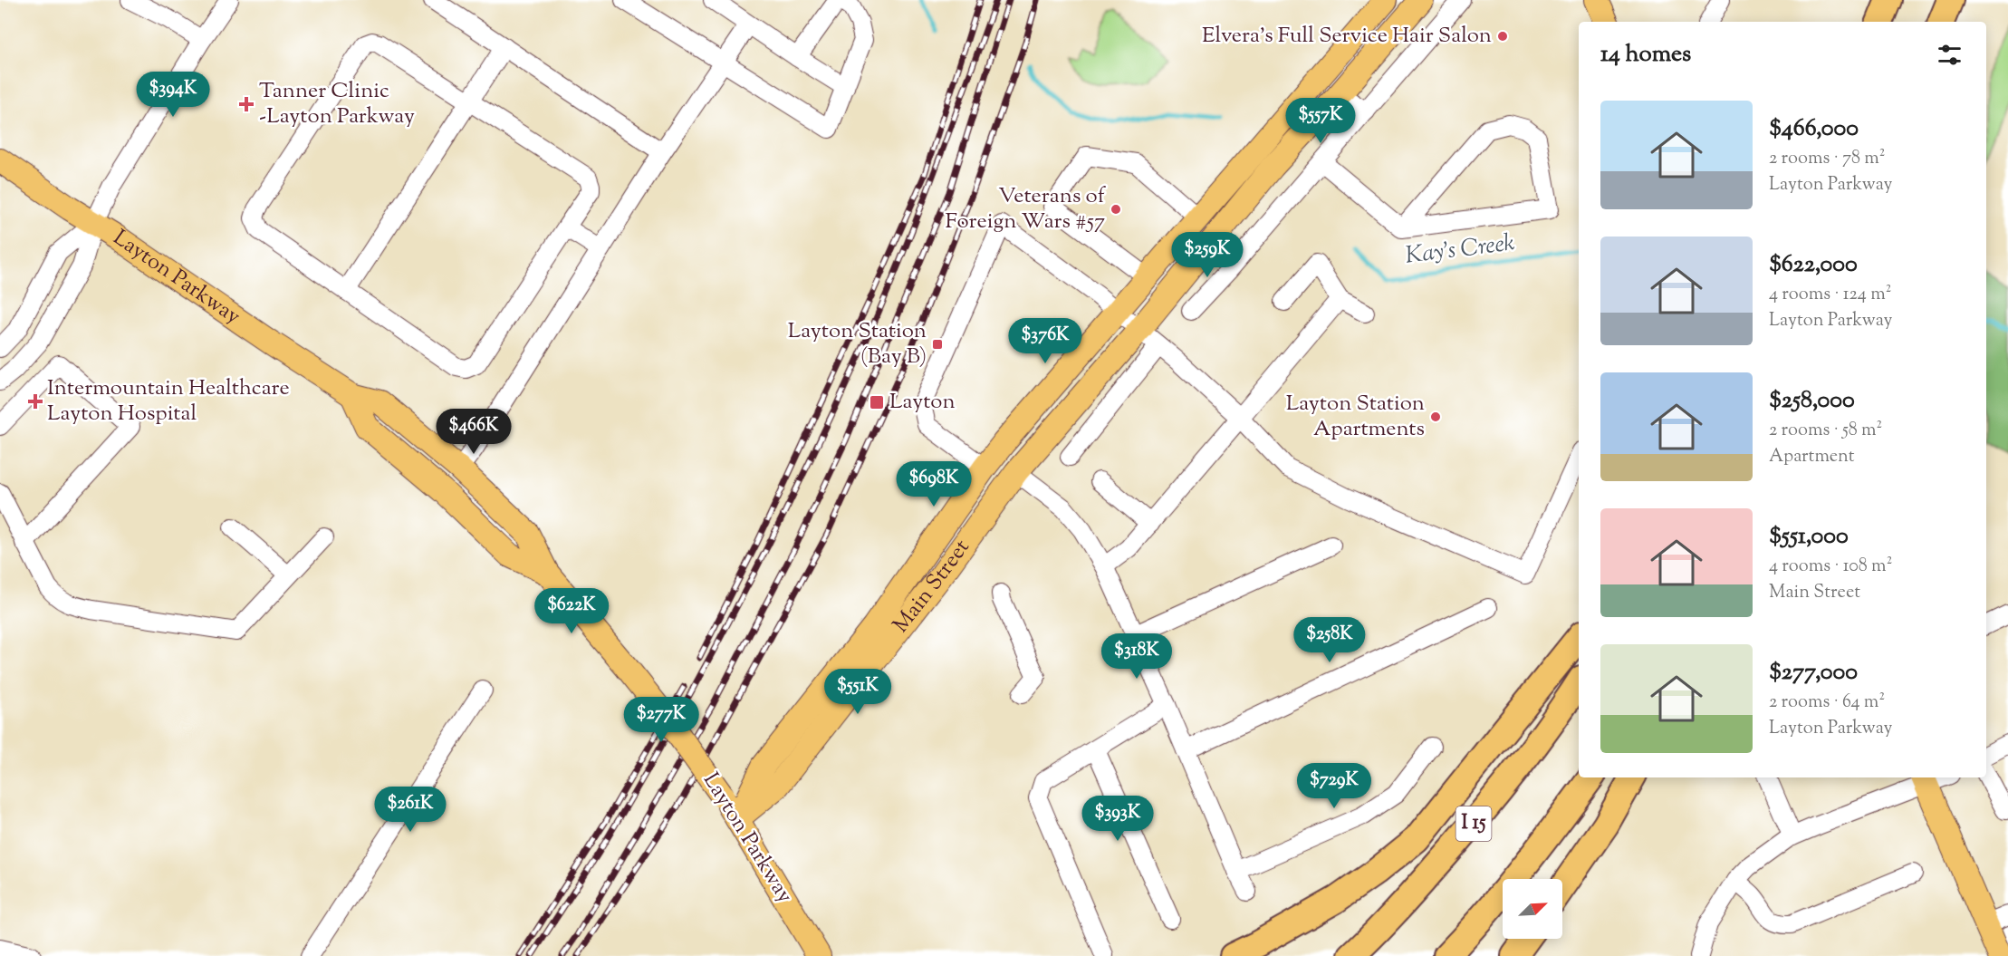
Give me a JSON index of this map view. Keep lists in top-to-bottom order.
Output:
{
  "streets": {
    "highway": ["I 15"],
    "main road": ["Layton Parkway", "Main Street"]
  },
  "crossings": [
    ["Layton Parkway", "Main Street"]
  ],
  "water": ["Kay's Creek"],
  "places": {
    "other": ["Elvera's Full Service Hair Salon", "Veterans of Foreign Wars #57", "Layton Station Apartments"],
    "health": ["Tanner Clinic -Layton Parkway", "Intermountain Healthcare Layton Hospital"],
    "transit": ["Layton Station (Bay B)", "Layton"]
  },
  "north": "top right",
  "page": {
    "heading": "14 homes",
    "price": [
      "$394K",
      "$557K",
      "$259K",
      "$376K",
      "$466K",
      "$698K",
      "$622K",
      "$258K",
      "$318K",
      "$551K",
      "$277K",
      "$729K",
      "$261K",
      "$393K"
    ],
    "list": [
      {
        "name": "$466,000",
        "note": "2 rooms · 78 m² · Layton Parkway"
      },
      {
        "name": "$622,000",
        "note": "4 rooms · 124 m² · Layton Parkway"
      },
      {
        "name": "$258,000",
        "note": "2 rooms · 58 m² · Apartment"
      },
      {
        "name": "$551,000",
        "note": "4 rooms · 108 m² · Main Street"
      },
      {
        "name": "$277,000",
        "note": "2 rooms · 64 m² · Layton Parkway"
      }
    ]
  }
}
